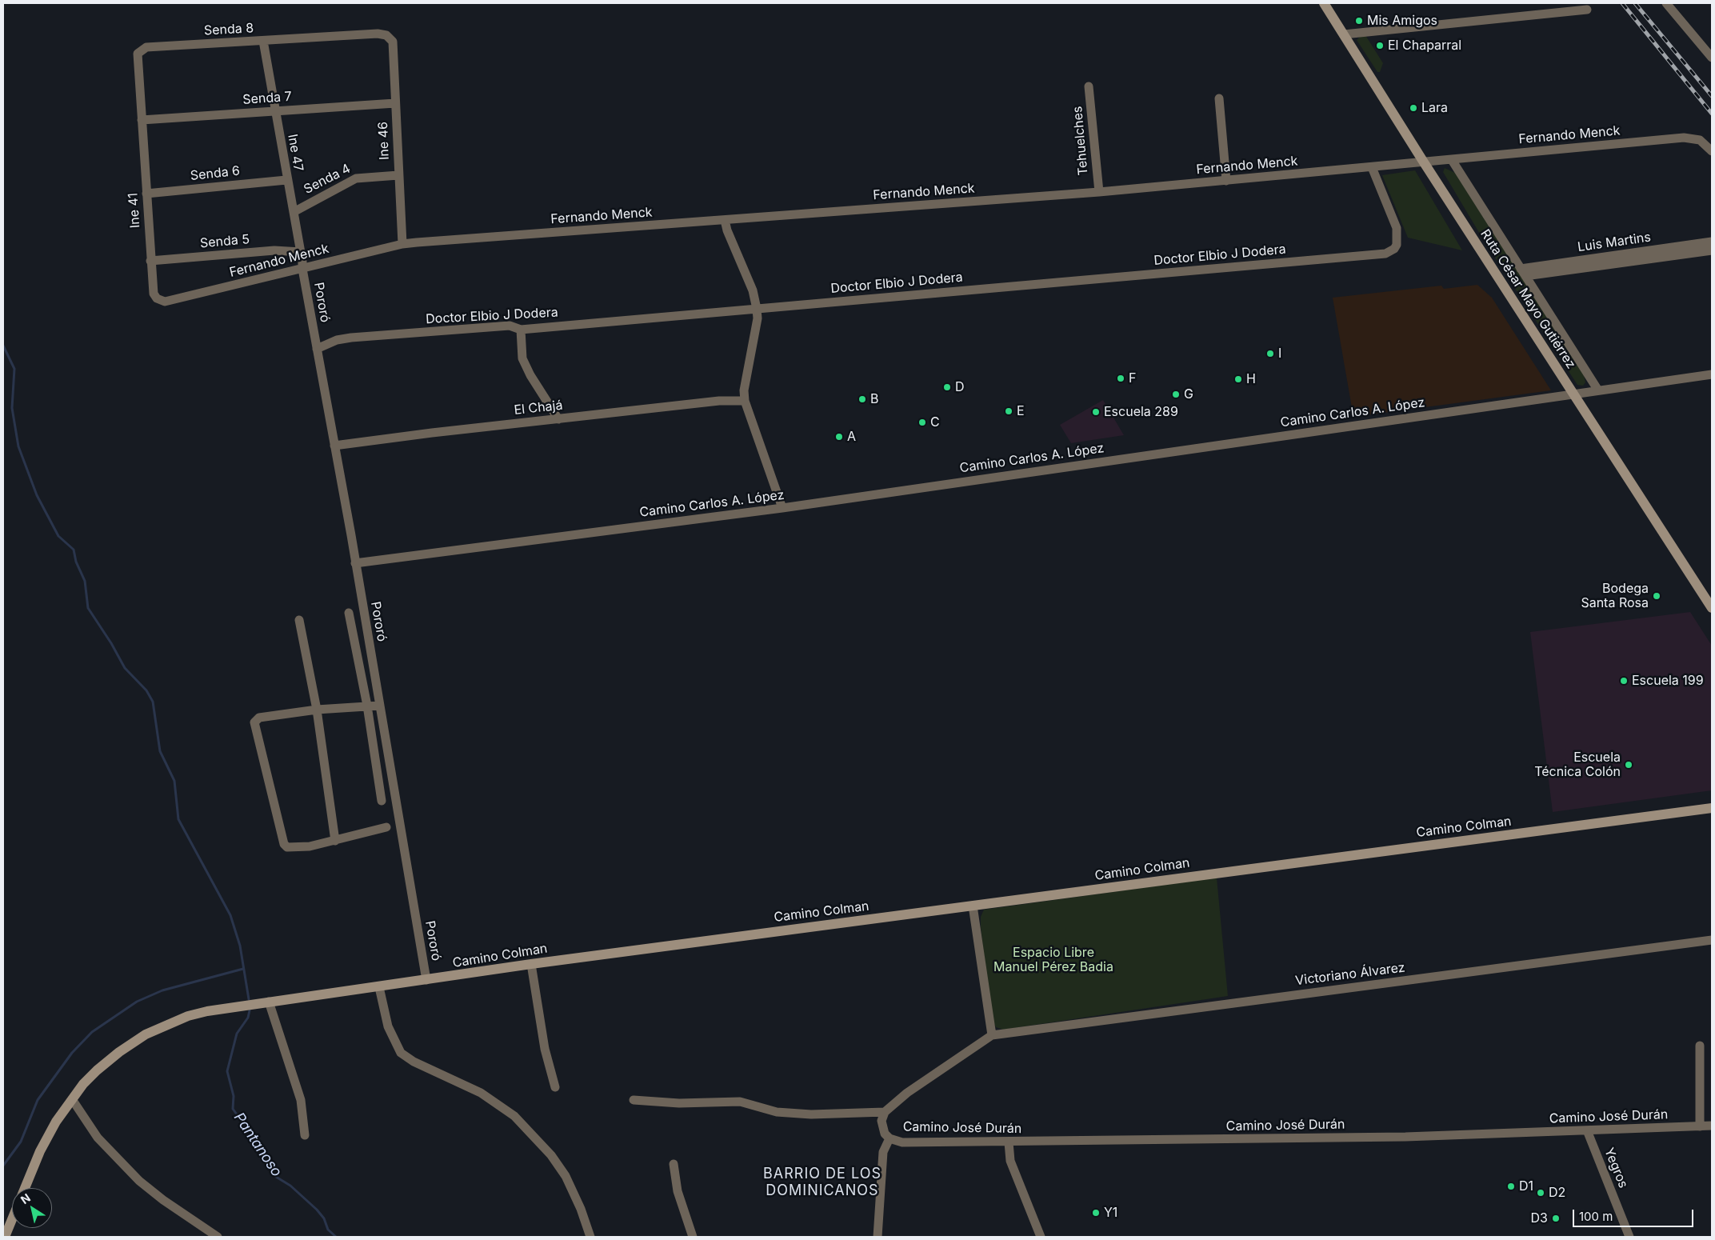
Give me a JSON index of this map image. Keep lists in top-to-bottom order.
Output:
{
  "streets": {
    "street": [
      "Senda 8",
      "Senda 7",
      "Fernando Menck",
      "Ine 46",
      "Tehuelches",
      "Ine 47",
      "Senda 6",
      "Senda 4",
      "Ine 41",
      "Senda 5",
      "Luis Martins",
      "Doctor Elbio J Dodera",
      "Ruta César Mayo Gutiérrez",
      "Pororó",
      "El Chajá",
      "Camino Carlos A. López",
      "Camino Colman",
      "Victoriano Álvarez",
      "Camino José Durán",
      "Yegros"
    ]
  },
  "crossings": [
    ["Senda 8", "Senda 7"],
    ["Senda 8", "Ine 46"],
    ["Senda 8", "Ine 47"],
    ["Senda 8", "Ine 41"],
    ["Senda 7", "Ine 46"],
    ["Senda 7", "Ine 47"],
    ["Senda 7", "Ine 41"],
    ["Fernando Menck", "Ine 46"],
    ["Fernando Menck", "Tehuelches"],
    ["Fernando Menck", "Ine 47"],
    ["Fernando Menck", "Ine 41"],
    ["Fernando Menck", "Doctor Elbio J Dodera"],
    ["Fernando Menck", "Ruta César Mayo Gutiérrez"],
    ["Fernando Menck", "Pororó"],
    ["Ine 46", "Senda 4"],
    ["Ine 47", "Senda 6"],
    ["Ine 47", "Senda 4"],
    ["Ine 47", "Senda 5"],
    ["Ine 47", "Pororó"],
    ["Senda 6", "Ine 41"],
    ["Ine 41", "Senda 5"],
    ["Luis Martins", "Ruta César Mayo Gutiérrez"],
    ["Doctor Elbio J Dodera", "Pororó"],
    ["Ruta César Mayo Gutiérrez", "Camino Carlos A. López"],
    ["Pororó", "El Chajá"],
    ["Pororó", "Camino Carlos A. López"],
    ["Pororó", "Camino Colman"],
    ["Victoriano Álvarez", "Camino José Durán"],
    ["Camino José Durán", "Yegros"]
  ],
  "districts": ["BARRIO DE LOS DOMINICANOS"],
  "water": ["Pantanoso"],
  "parks": ["Espacio Libre Manuel Pérez Badia"],
  "places": [
    "Mis Amigos",
    "El Chaparral",
    "Lara",
    "I",
    "F",
    "H",
    "D",
    "G",
    "B",
    "E",
    "Escuela 289",
    "C",
    "A",
    "Bodega Santa Rosa",
    "Escuela 199",
    "Escuela Técnica Colón",
    "D1",
    "D2",
    "Y1",
    "D3"
  ],
  "scale_bar": "100 m",
  "north": "top left"
}
